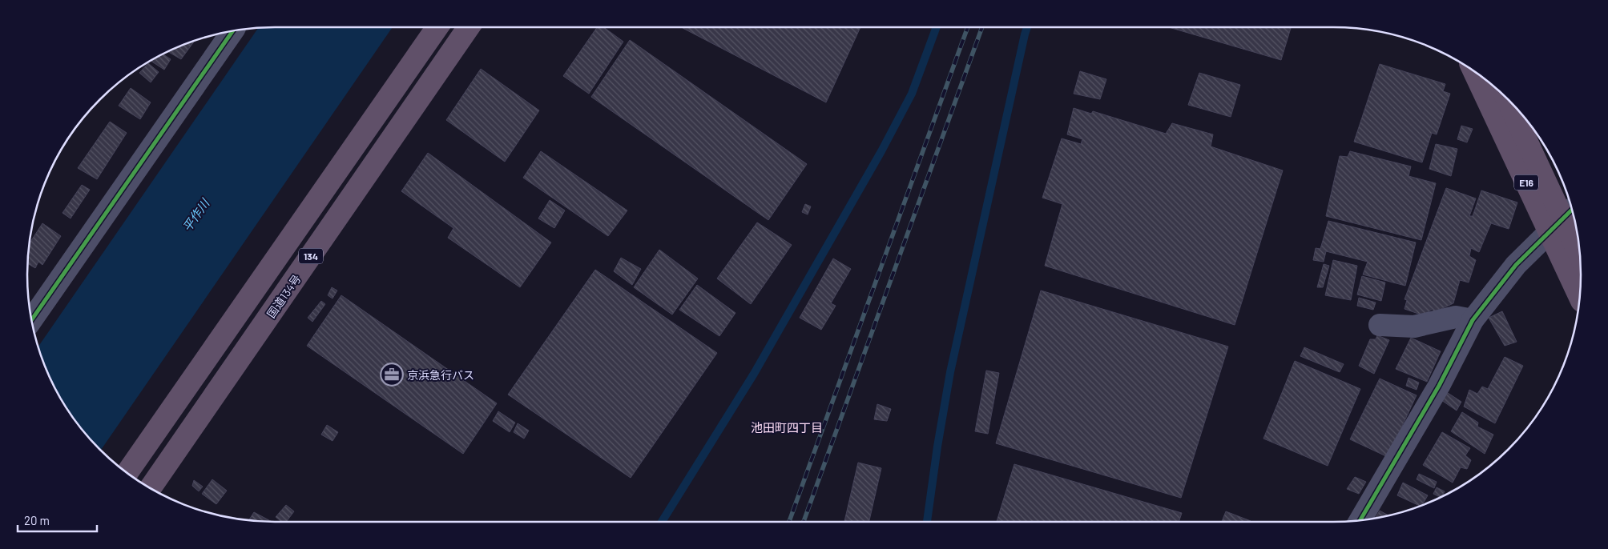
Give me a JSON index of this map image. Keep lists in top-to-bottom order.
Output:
{
  "streets": {
    "highway": ["E16", "134", "国道134号"]
  },
  "districts": ["池田町四丁目"],
  "water": ["平作川"],
  "places": {
    "office": ["京浜急行バス"]
  },
  "scale_bar": "20 m"
}
